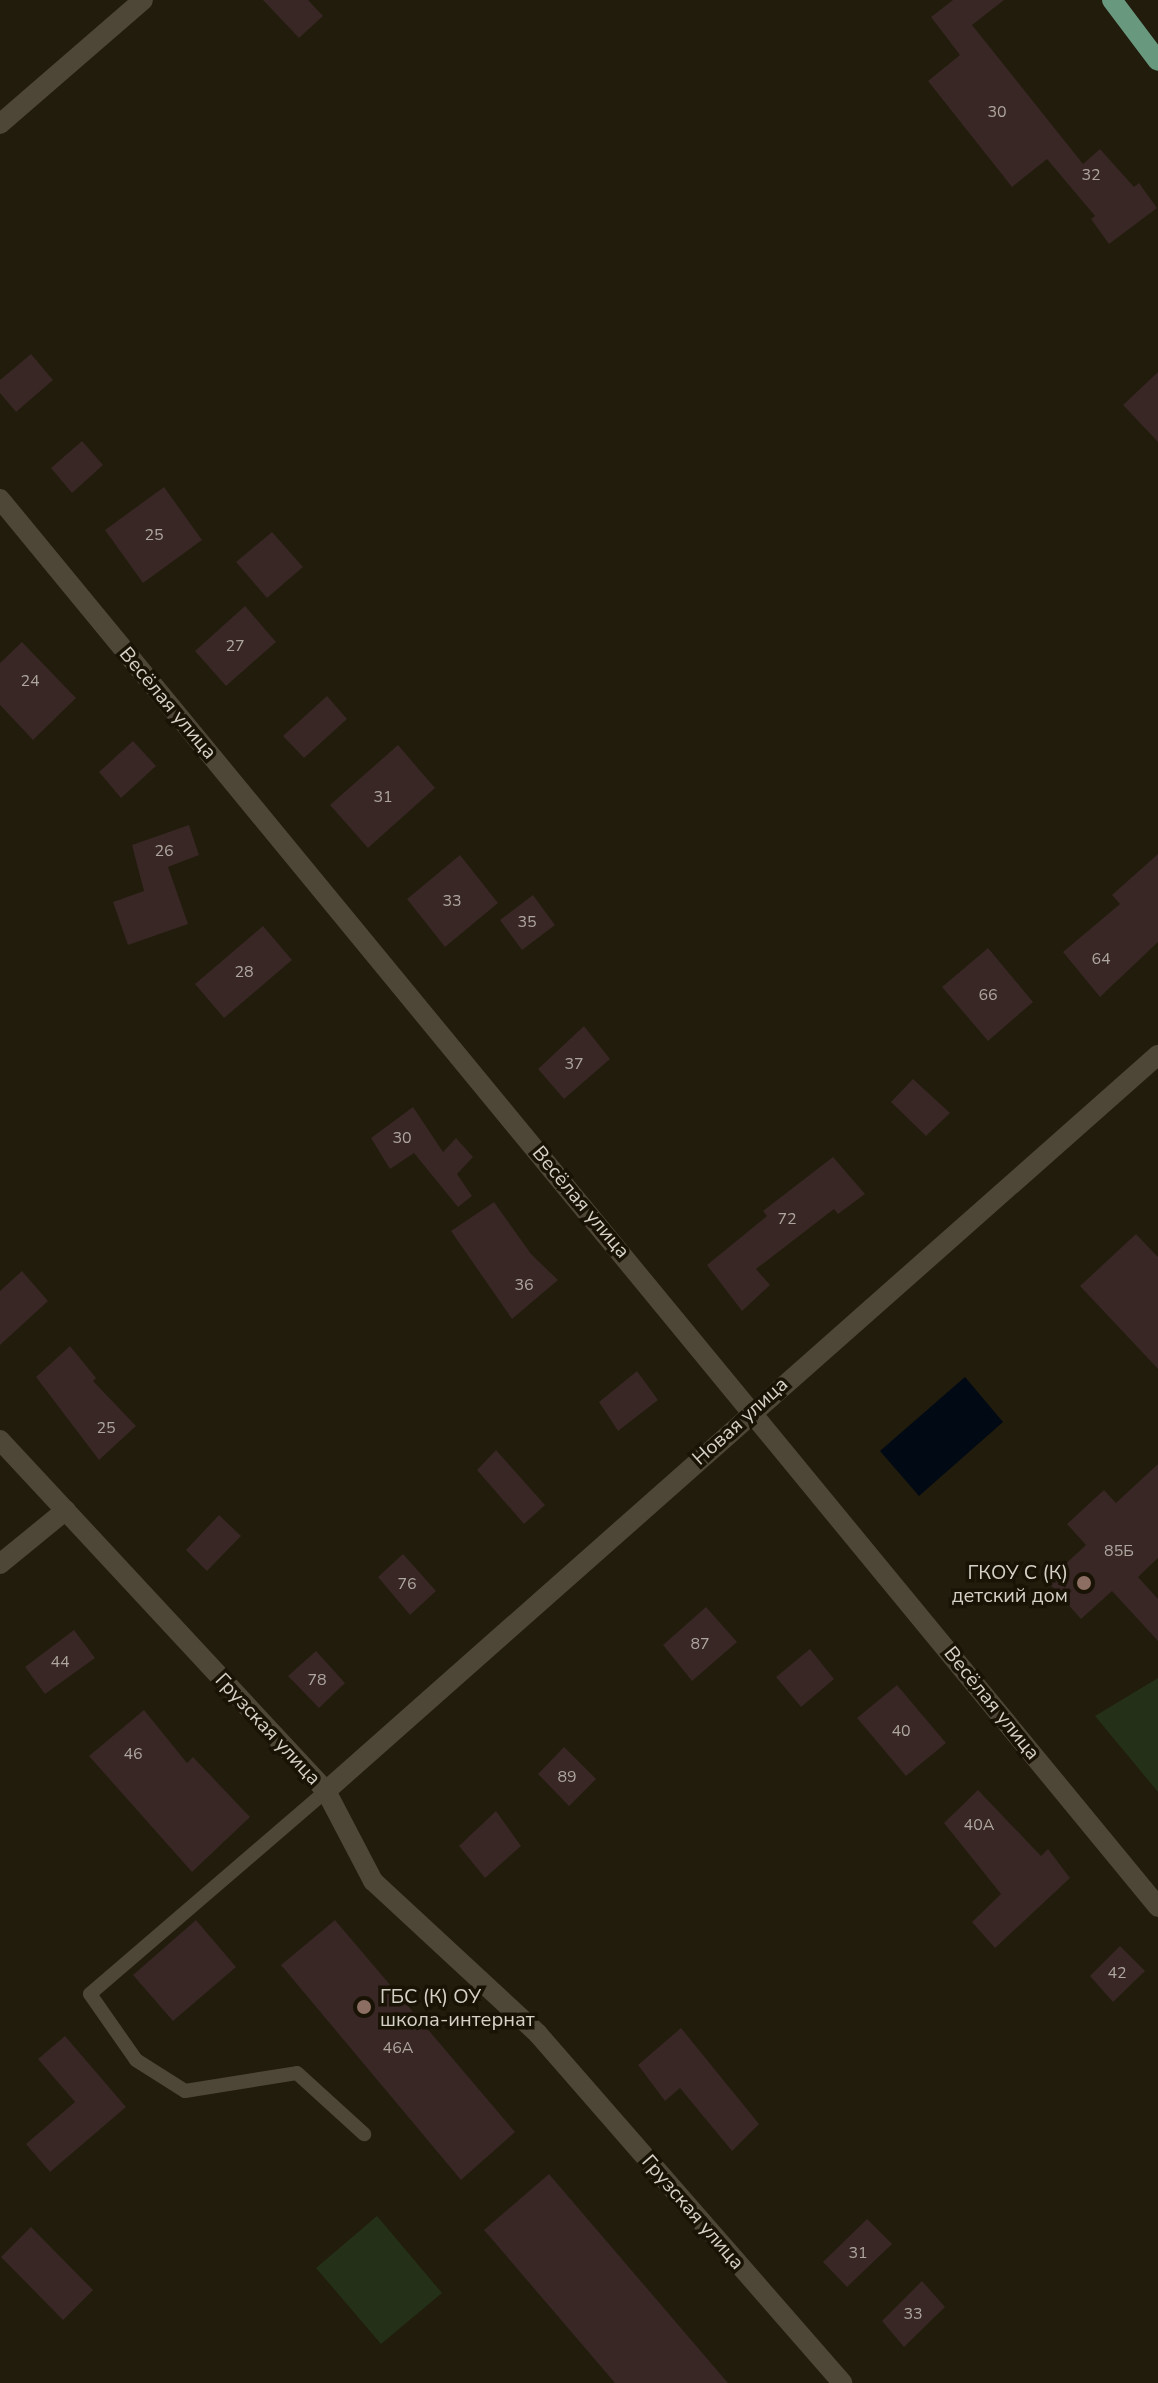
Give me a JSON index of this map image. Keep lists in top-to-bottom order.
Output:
{
  "streets": {
    "street": ["Весёлая улица", "Новая улица", "Грузская улица"]
  },
  "crossings": [
    ["Весёлая улица", "Новая улица"],
    ["Новая улица", "Грузская улица"]
  ],
  "places": ["ГКОУ С (К) детский дом", "ГБС (К) ОУ школа-интернат"],
  "house_numbers": [
    "30",
    "32",
    "25",
    "27",
    "24",
    "31",
    "26",
    "33",
    "35",
    "64",
    "28",
    "66",
    "37",
    "30",
    "72",
    "36",
    "25",
    "85Б",
    "76",
    "87",
    "44",
    "78",
    "40",
    "46",
    "89",
    "40А",
    "42",
    "46А",
    "31",
    "33"
  ]
}
